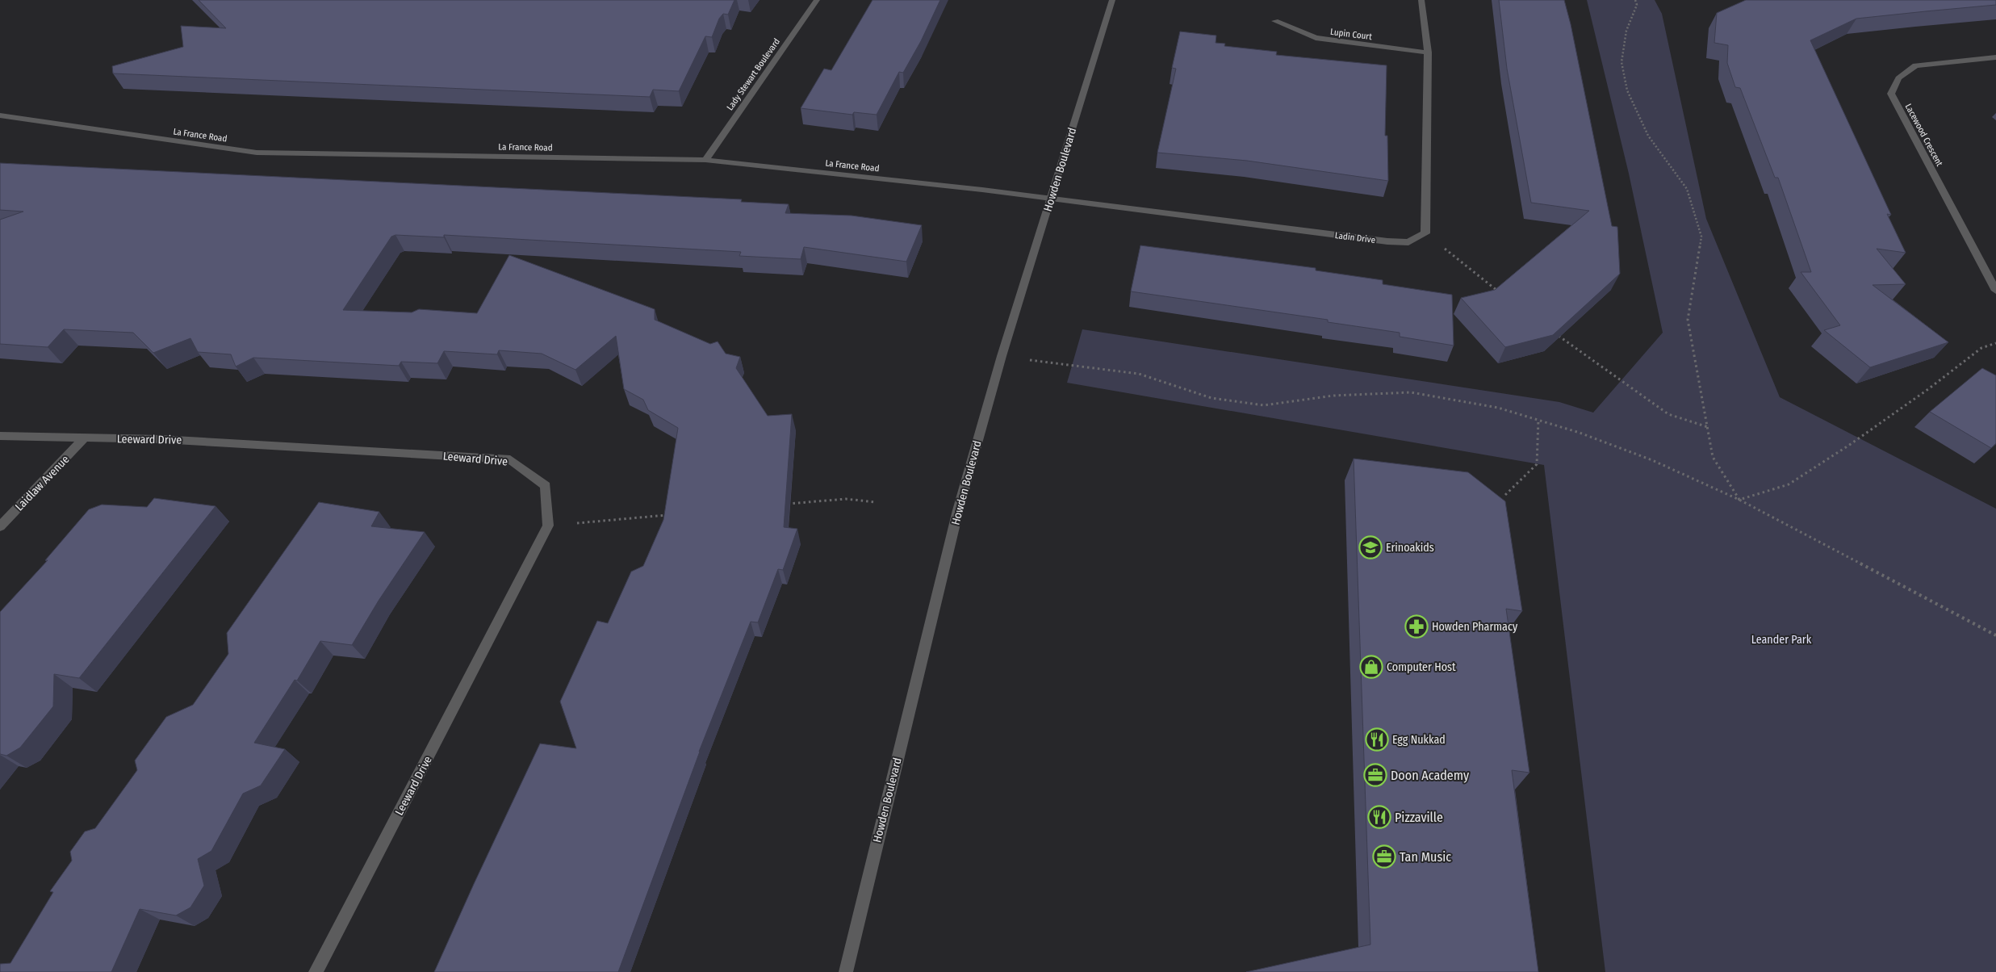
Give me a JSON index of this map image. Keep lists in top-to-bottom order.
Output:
{
  "streets": {
    "street": [
      "Lupin Court",
      "Lady Stewart Boulevard",
      "La France Road",
      "Lacewood Crescent",
      "Howden Boulevard",
      "Ladin Drive",
      "Leeward Drive",
      "Laidlaw Avenue"
    ]
  },
  "crossings": [
    ["Lady Stewart Boulevard", "La France Road"],
    ["La France Road", "Howden Boulevard"],
    ["La France Road", "Ladin Drive"],
    ["Howden Boulevard", "Ladin Drive"],
    ["Leeward Drive", "Laidlaw Avenue"]
  ],
  "parks": ["Leander Park"],
  "places": {
    "school or university": ["Erinoakids"],
    "pharmacy": ["Howden Pharmacy"],
    "shop": ["Computer Host"],
    "restaurant": ["Egg Nukkad", "Pizzaville"],
    "office": ["Doon Academy", "Tan Music"]
  }
}
